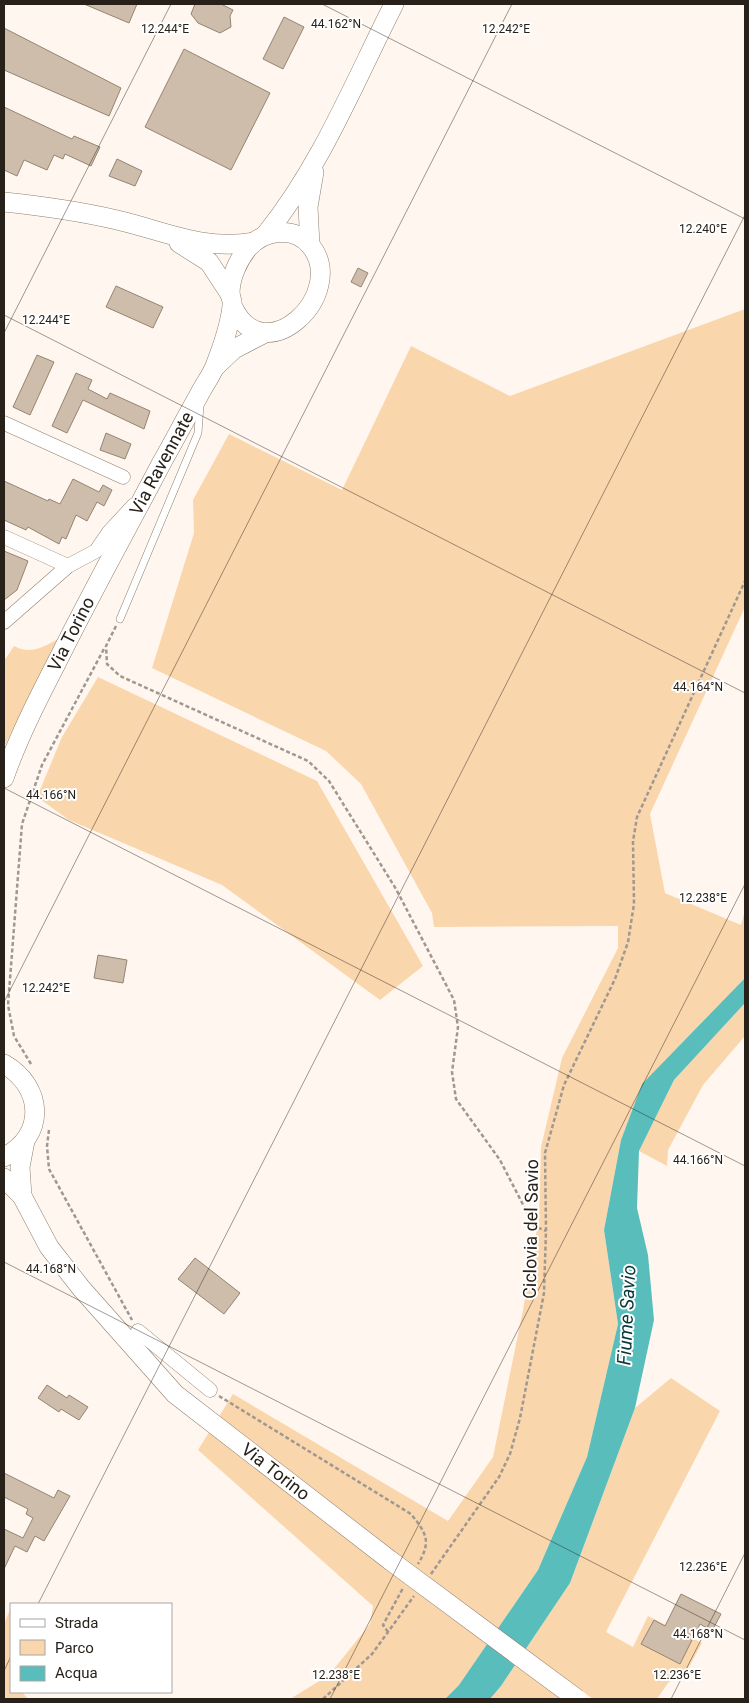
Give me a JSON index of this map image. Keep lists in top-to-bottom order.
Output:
{
  "streets": {
    "main road": ["Via Ravennate", "Via Torino"],
    "path": ["Ciclovia del Savio"]
  },
  "crossings": [
    ["Via Ravennate", "Via Torino"]
  ],
  "water": ["Fiume Savio"],
  "legend": ["Strada", "Parco", "Acqua"],
  "coordinates": [
    "44.162°N",
    "12.244°E",
    "12.242°E",
    "12.240°E",
    "44.164°N",
    "44.166°N",
    "12.238°E",
    "44.168°N",
    "12.236°E"
  ]
}
